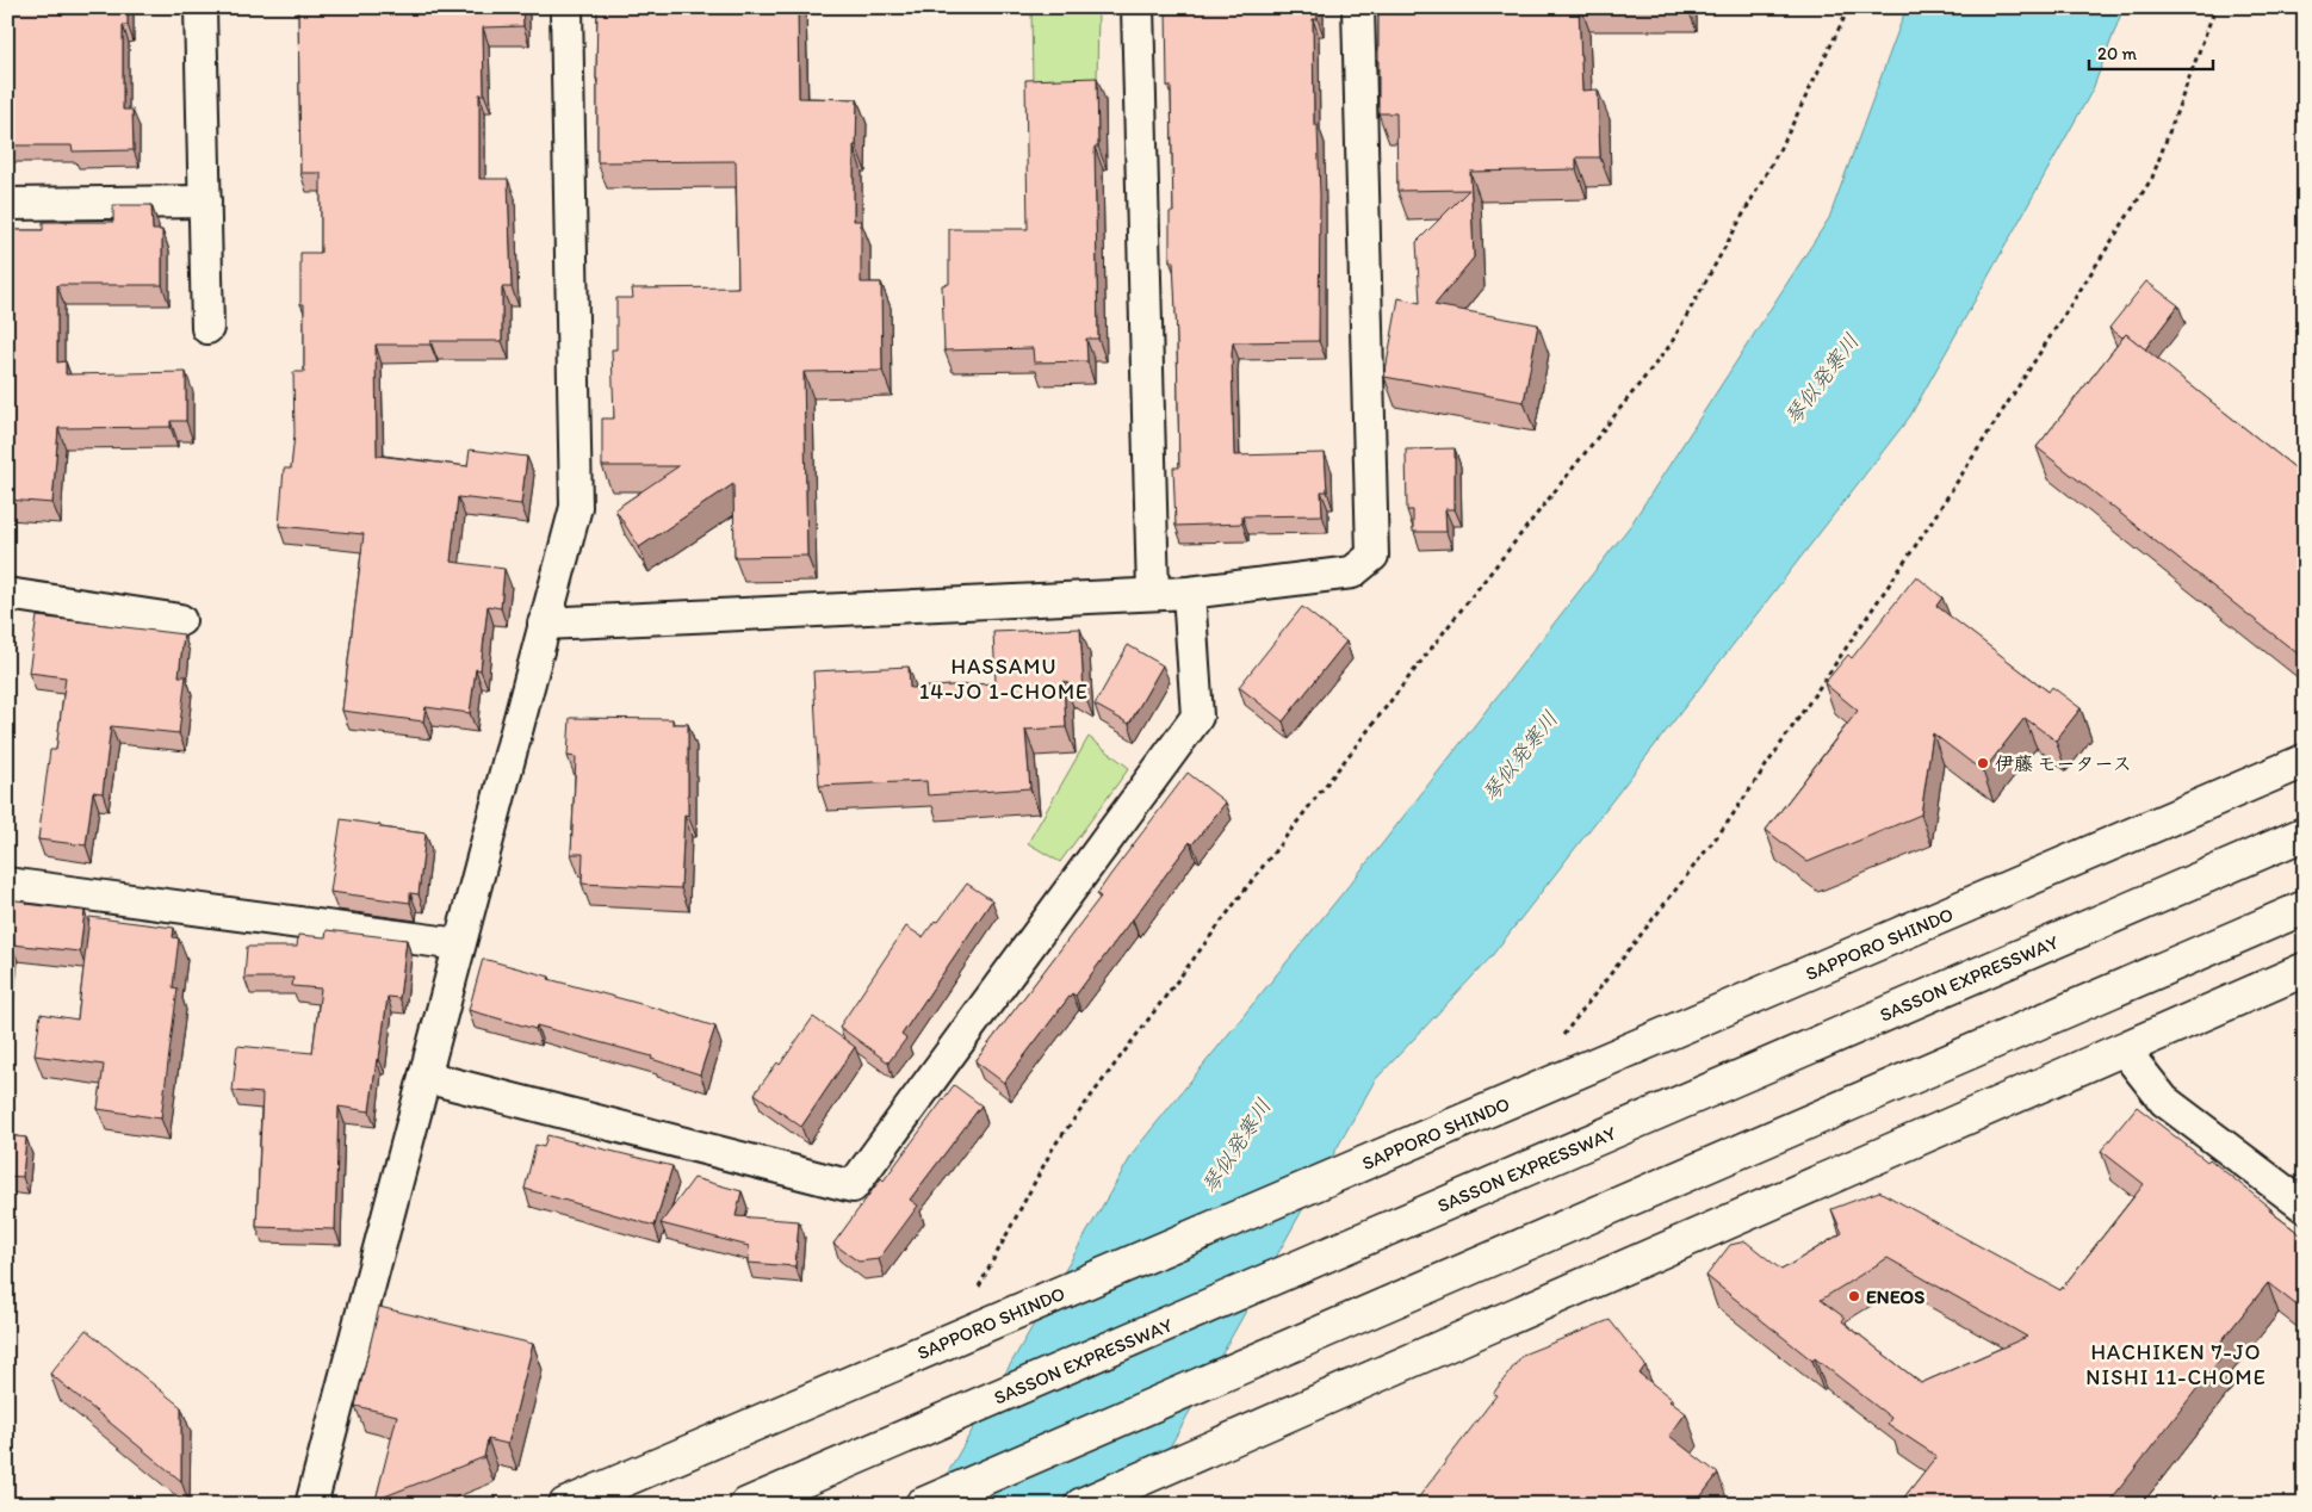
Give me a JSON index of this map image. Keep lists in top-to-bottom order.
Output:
{
  "streets": {
    "highway": ["SAPPORO SHINDO", "SASSON EXPRESSWAY"]
  },
  "districts": ["HASSAMU 14-JO 1-CHOME", "HACHIKEN 7-JO NISHI 11-CHOME"],
  "water": ["琴似発寒川"],
  "places": ["伊藤 モータース", "ENEOS"],
  "scale_bar": "20 m"
}
